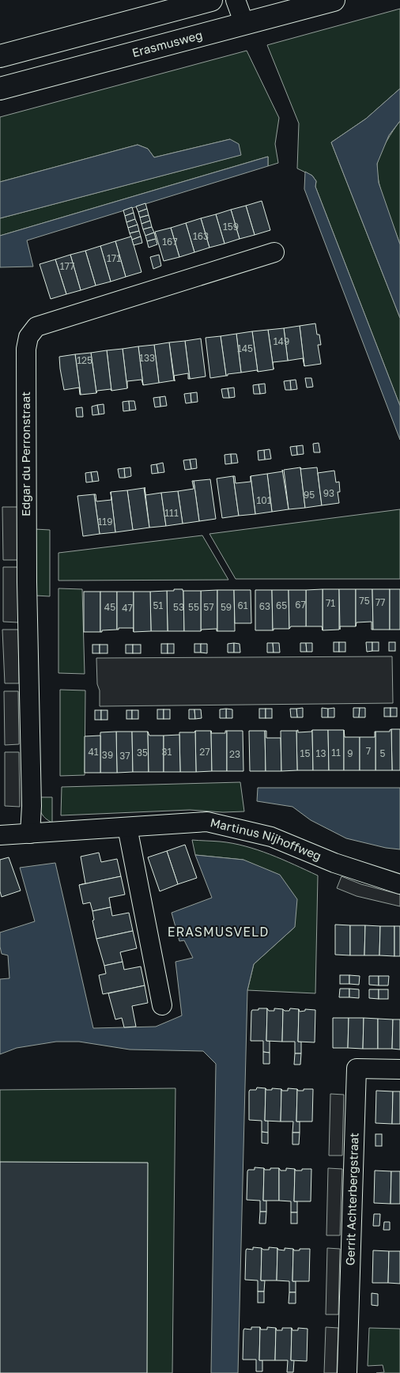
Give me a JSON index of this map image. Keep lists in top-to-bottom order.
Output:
{
  "streets": {
    "main road": ["Erasmusweg"],
    "street": ["Edgar du Perronstraat", "Martinus Nijhoffweg", "Gerrit Achterbergstraat"]
  },
  "crossings": [
    ["Edgar du Perronstraat", "Martinus Nijhoffweg"]
  ],
  "districts": ["ERASMUSVELD"],
  "house_numbers": [
    "159",
    "163",
    "167",
    "171",
    "177",
    "149",
    "145",
    "133",
    "125",
    "93",
    "95",
    "101",
    "111",
    "119",
    "75",
    "77",
    "71",
    "67",
    "51",
    "61",
    "65",
    "63",
    "45",
    "53",
    "55",
    "57",
    "59",
    "47",
    "7",
    "41",
    "31",
    "27",
    "35",
    "11",
    "15",
    "13",
    "9",
    "5",
    "23",
    "39",
    "37"
  ]
}
